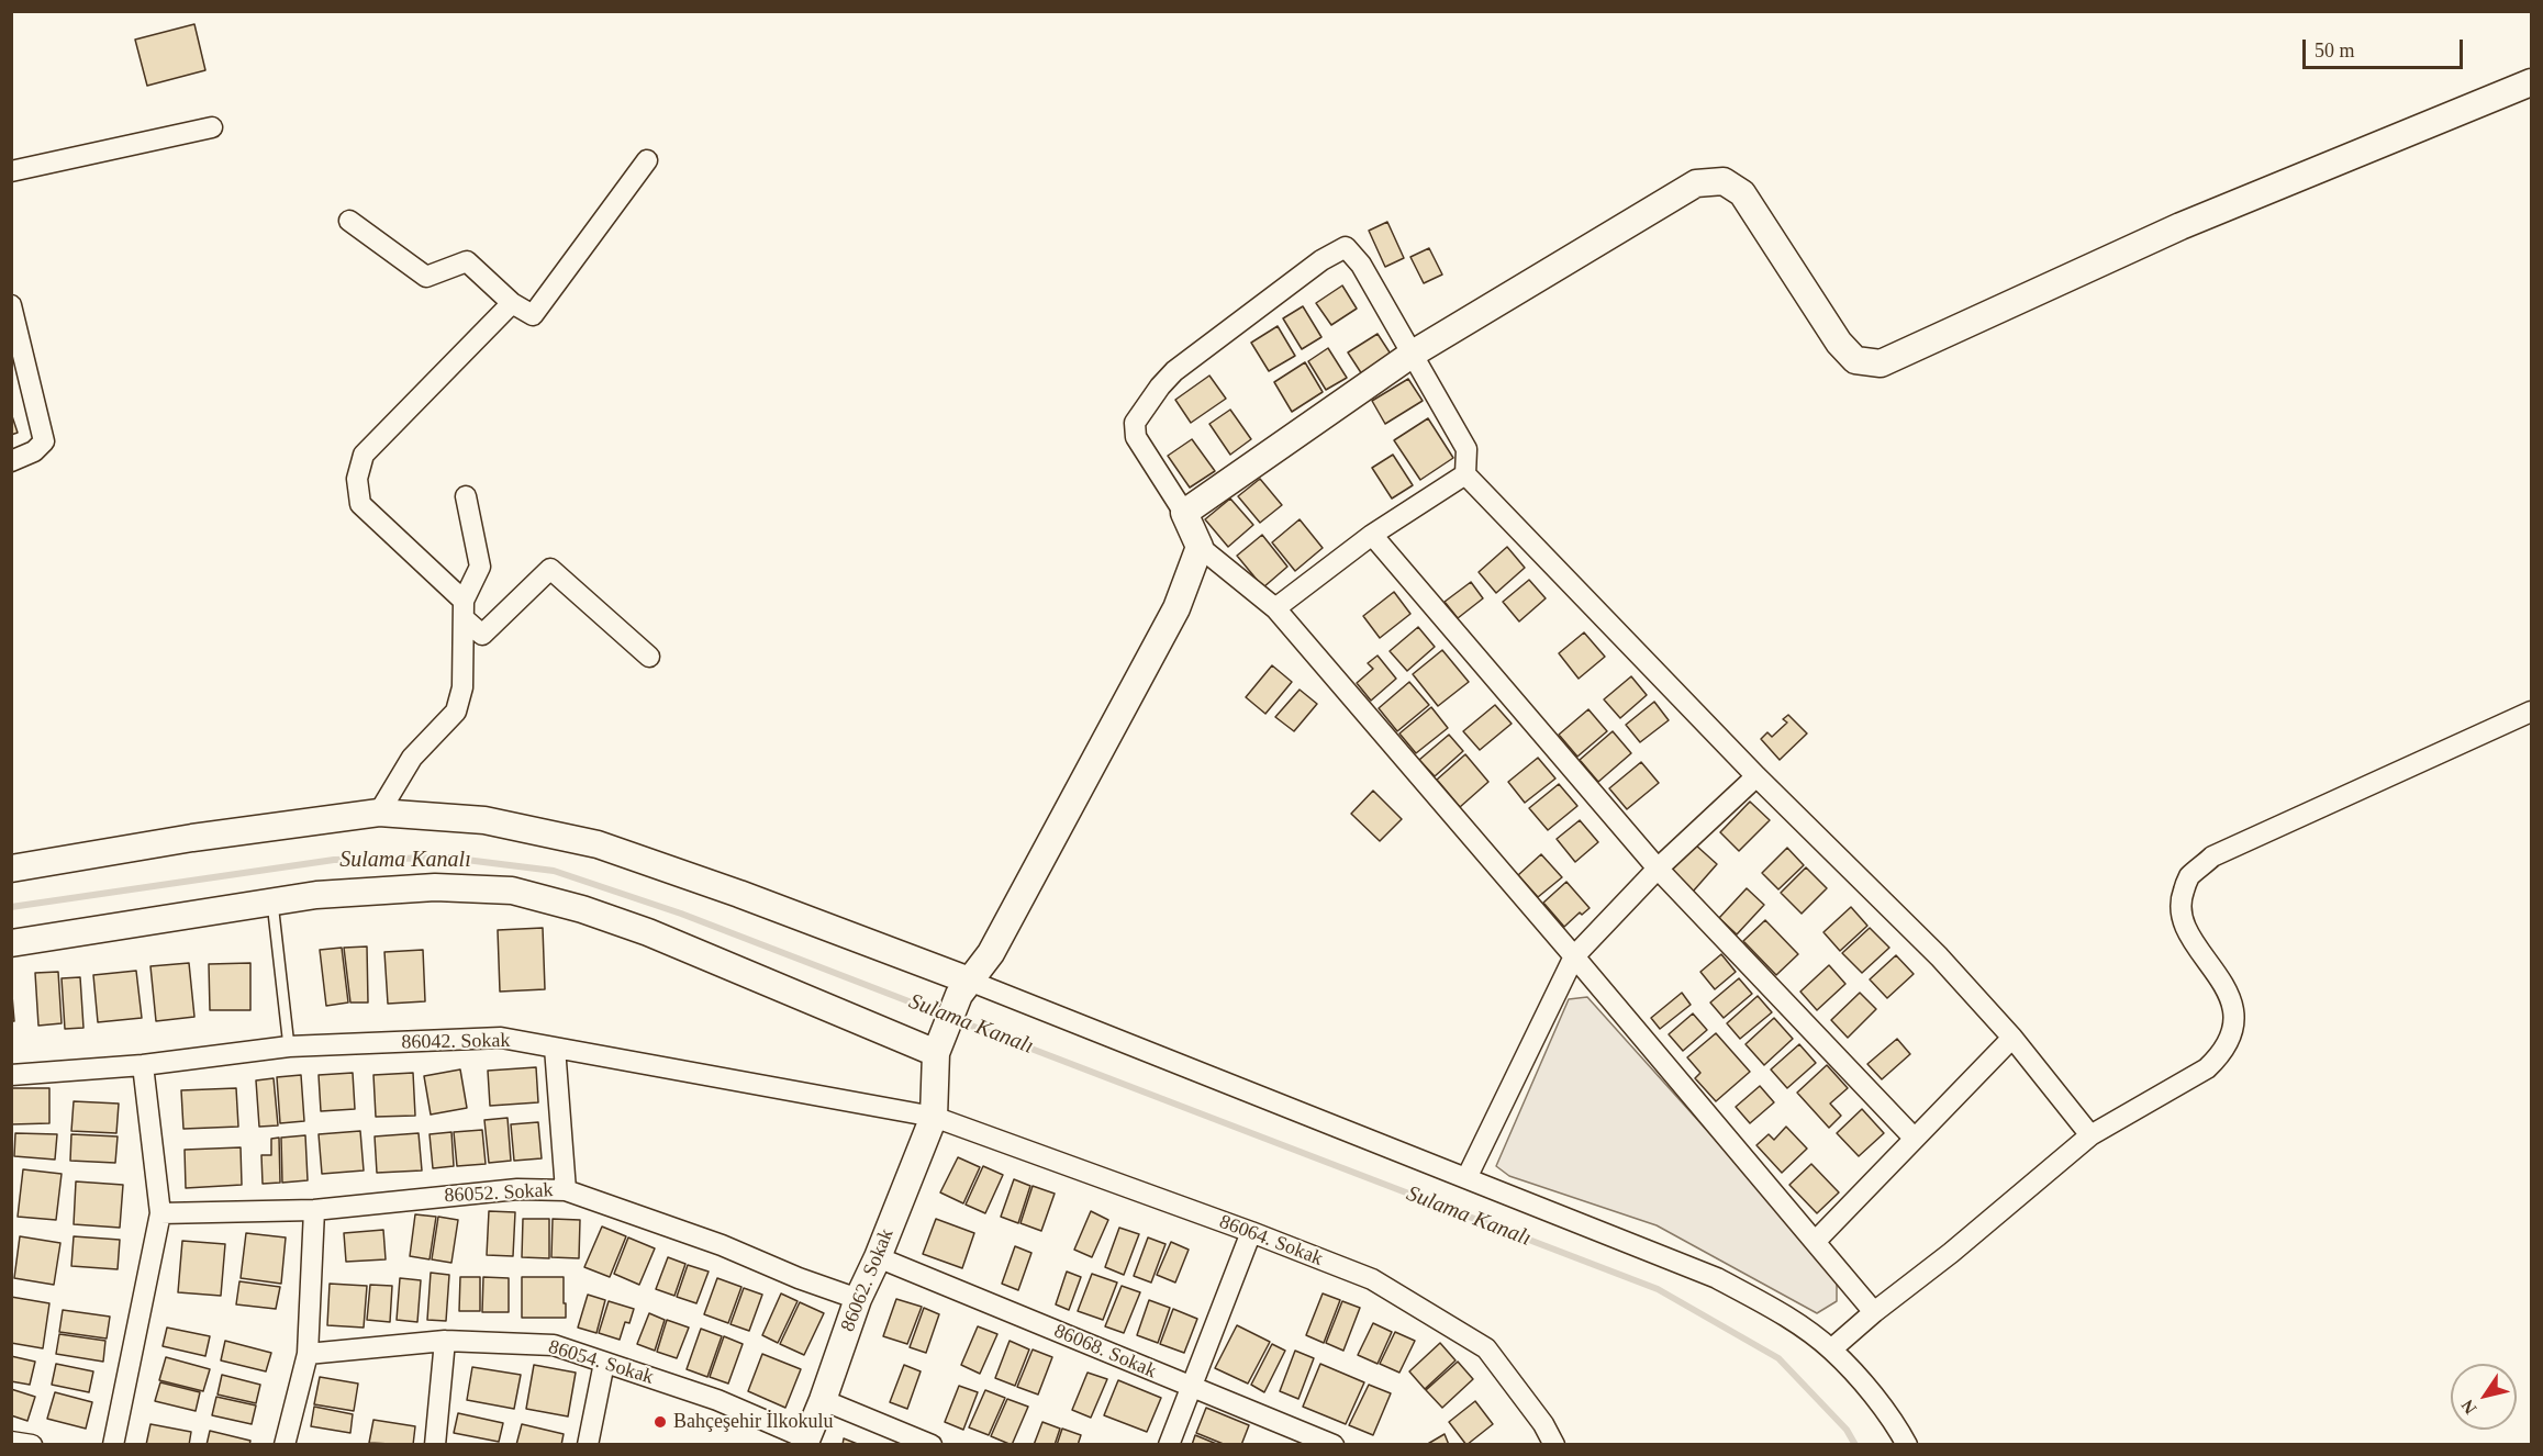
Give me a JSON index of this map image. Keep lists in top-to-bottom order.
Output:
{
  "streets": {
    "main road": ["86062. Sokak"],
    "street": [
      "86042. Sokak",
      "86052. Sokak",
      "86064. Sokak",
      "86068. Sokak",
      "86054. Sokak"
    ]
  },
  "crossings": [
    ["86042. Sokak", "86064. Sokak"],
    ["86042. Sokak", "86062. Sokak"],
    ["86052. Sokak", "86062. Sokak"],
    ["86064. Sokak", "86062. Sokak"],
    ["86062. Sokak", "86068. Sokak"],
    ["86062. Sokak", "86054. Sokak"]
  ],
  "water": ["Sulama Kanalı"],
  "places": ["Bahçeşehir İlkokulu"],
  "scale_bar": "50 m",
  "north": "bottom left"
}
